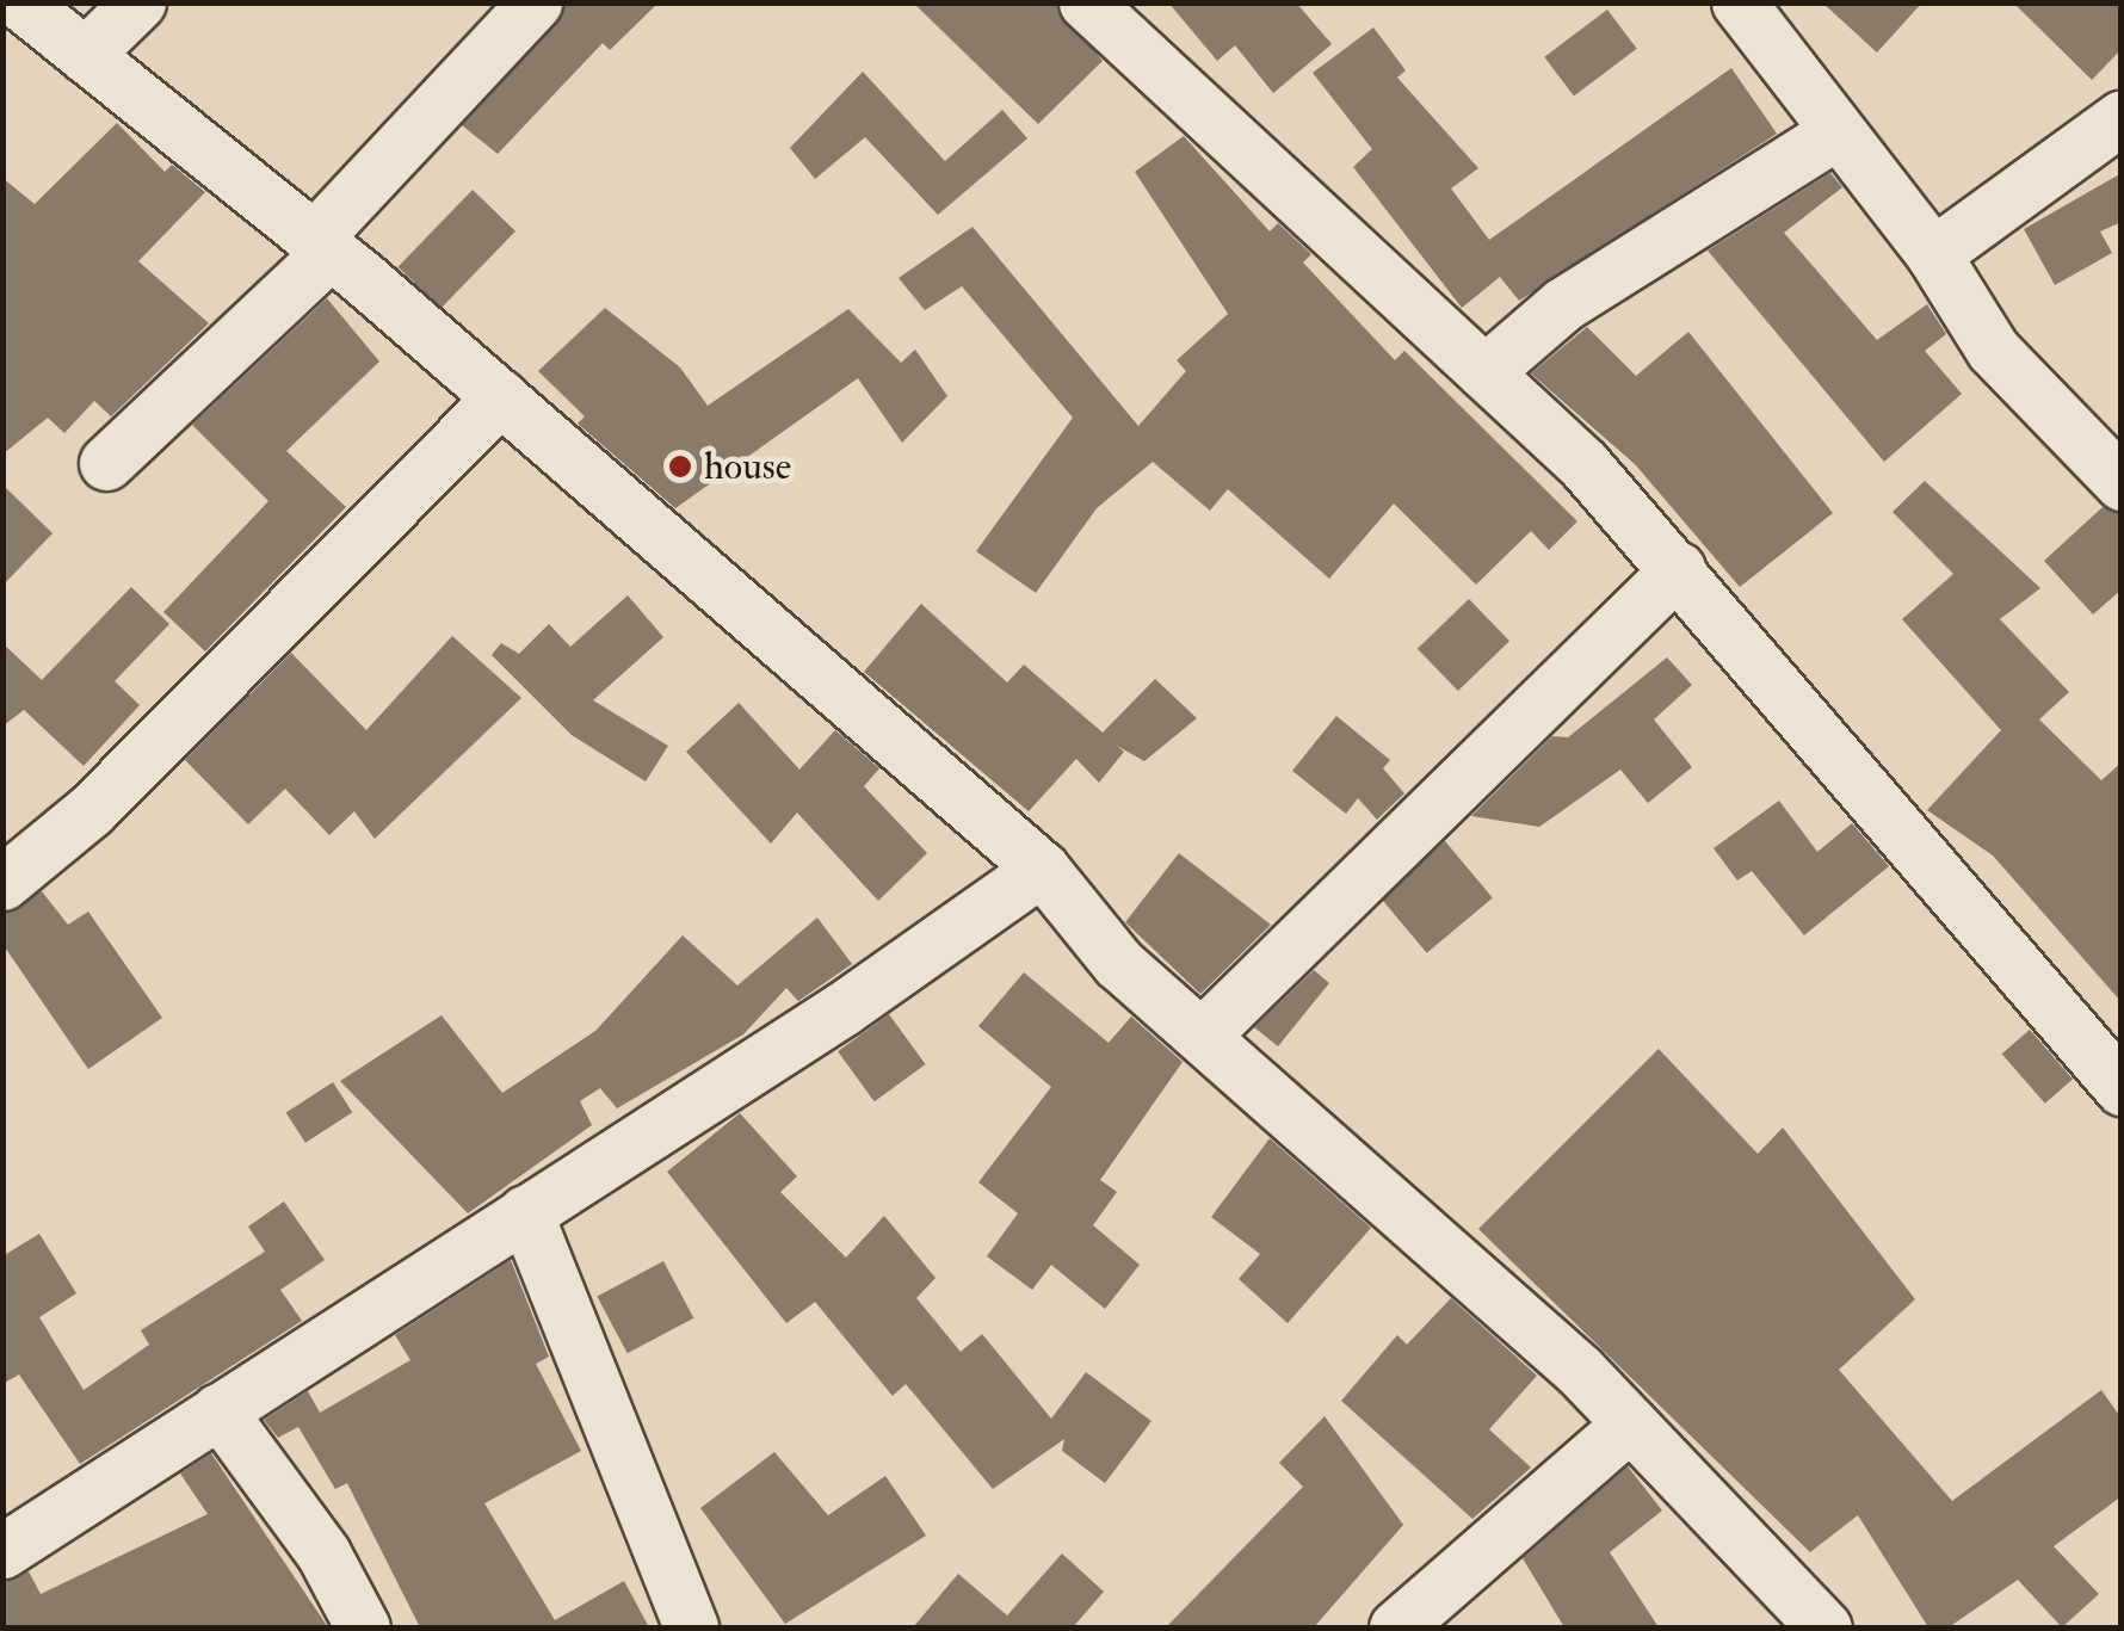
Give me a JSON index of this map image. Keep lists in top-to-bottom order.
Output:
{
  "places": ["house"]
}
